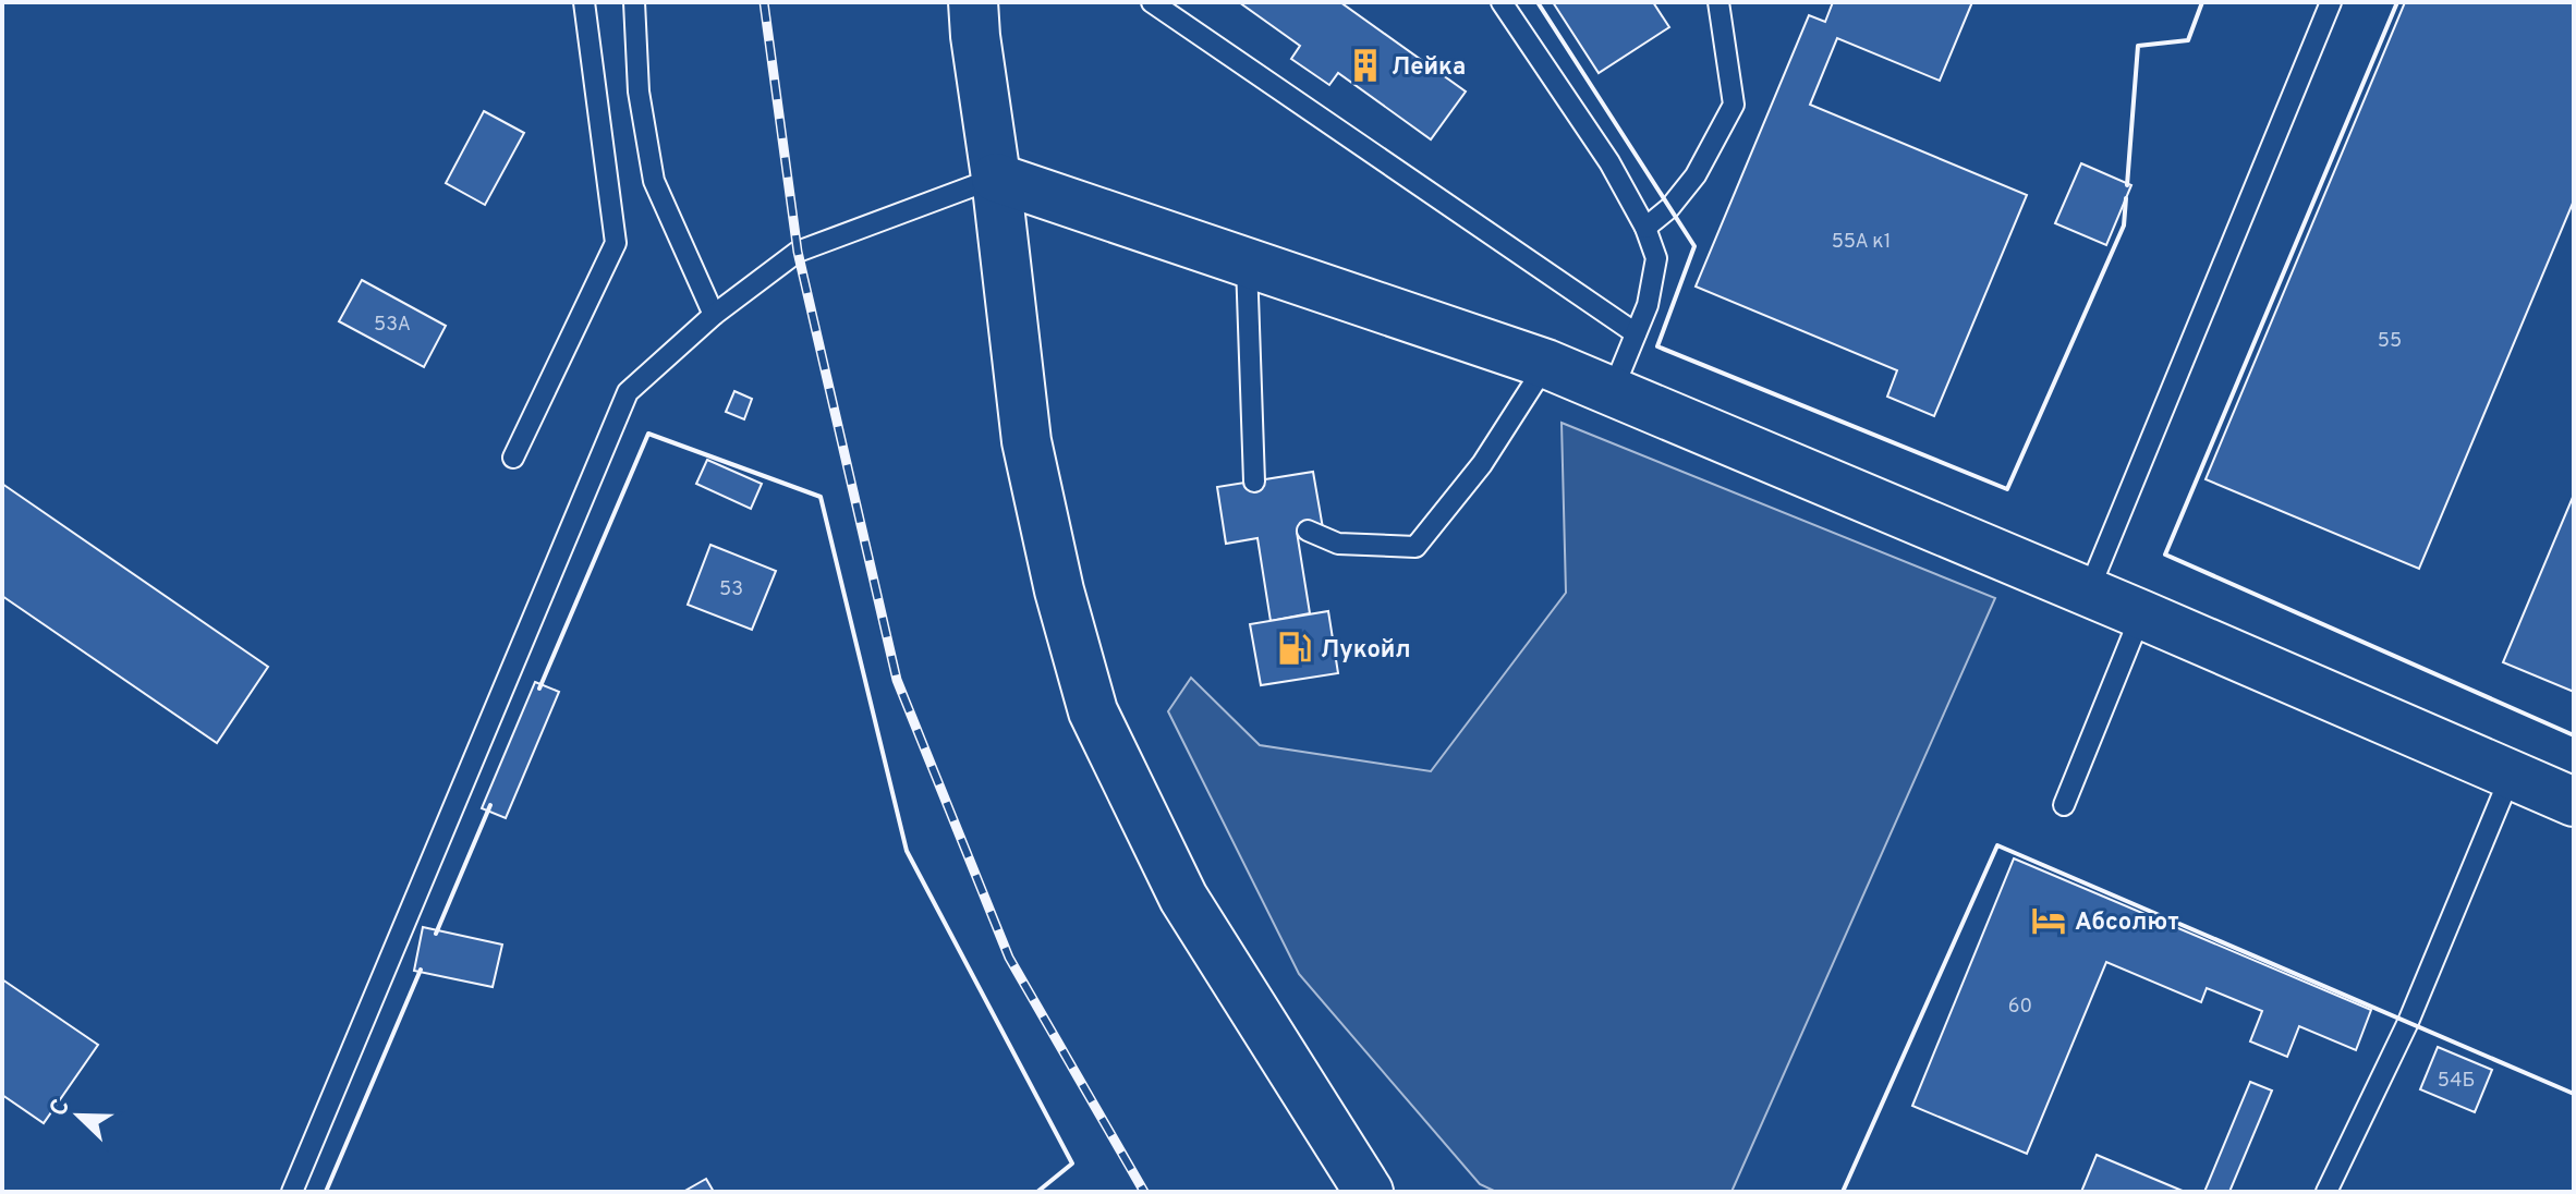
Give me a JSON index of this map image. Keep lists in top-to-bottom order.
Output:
{
  "places": {
    "building": ["Лейка"],
    "fuel station": ["Лукойл"],
    "hotel": ["Абсолют"]
  },
  "house_numbers": [
    "55А к1",
    "53А",
    "55",
    "53",
    "60",
    "54Б"
  ],
  "north": "top left"
}
